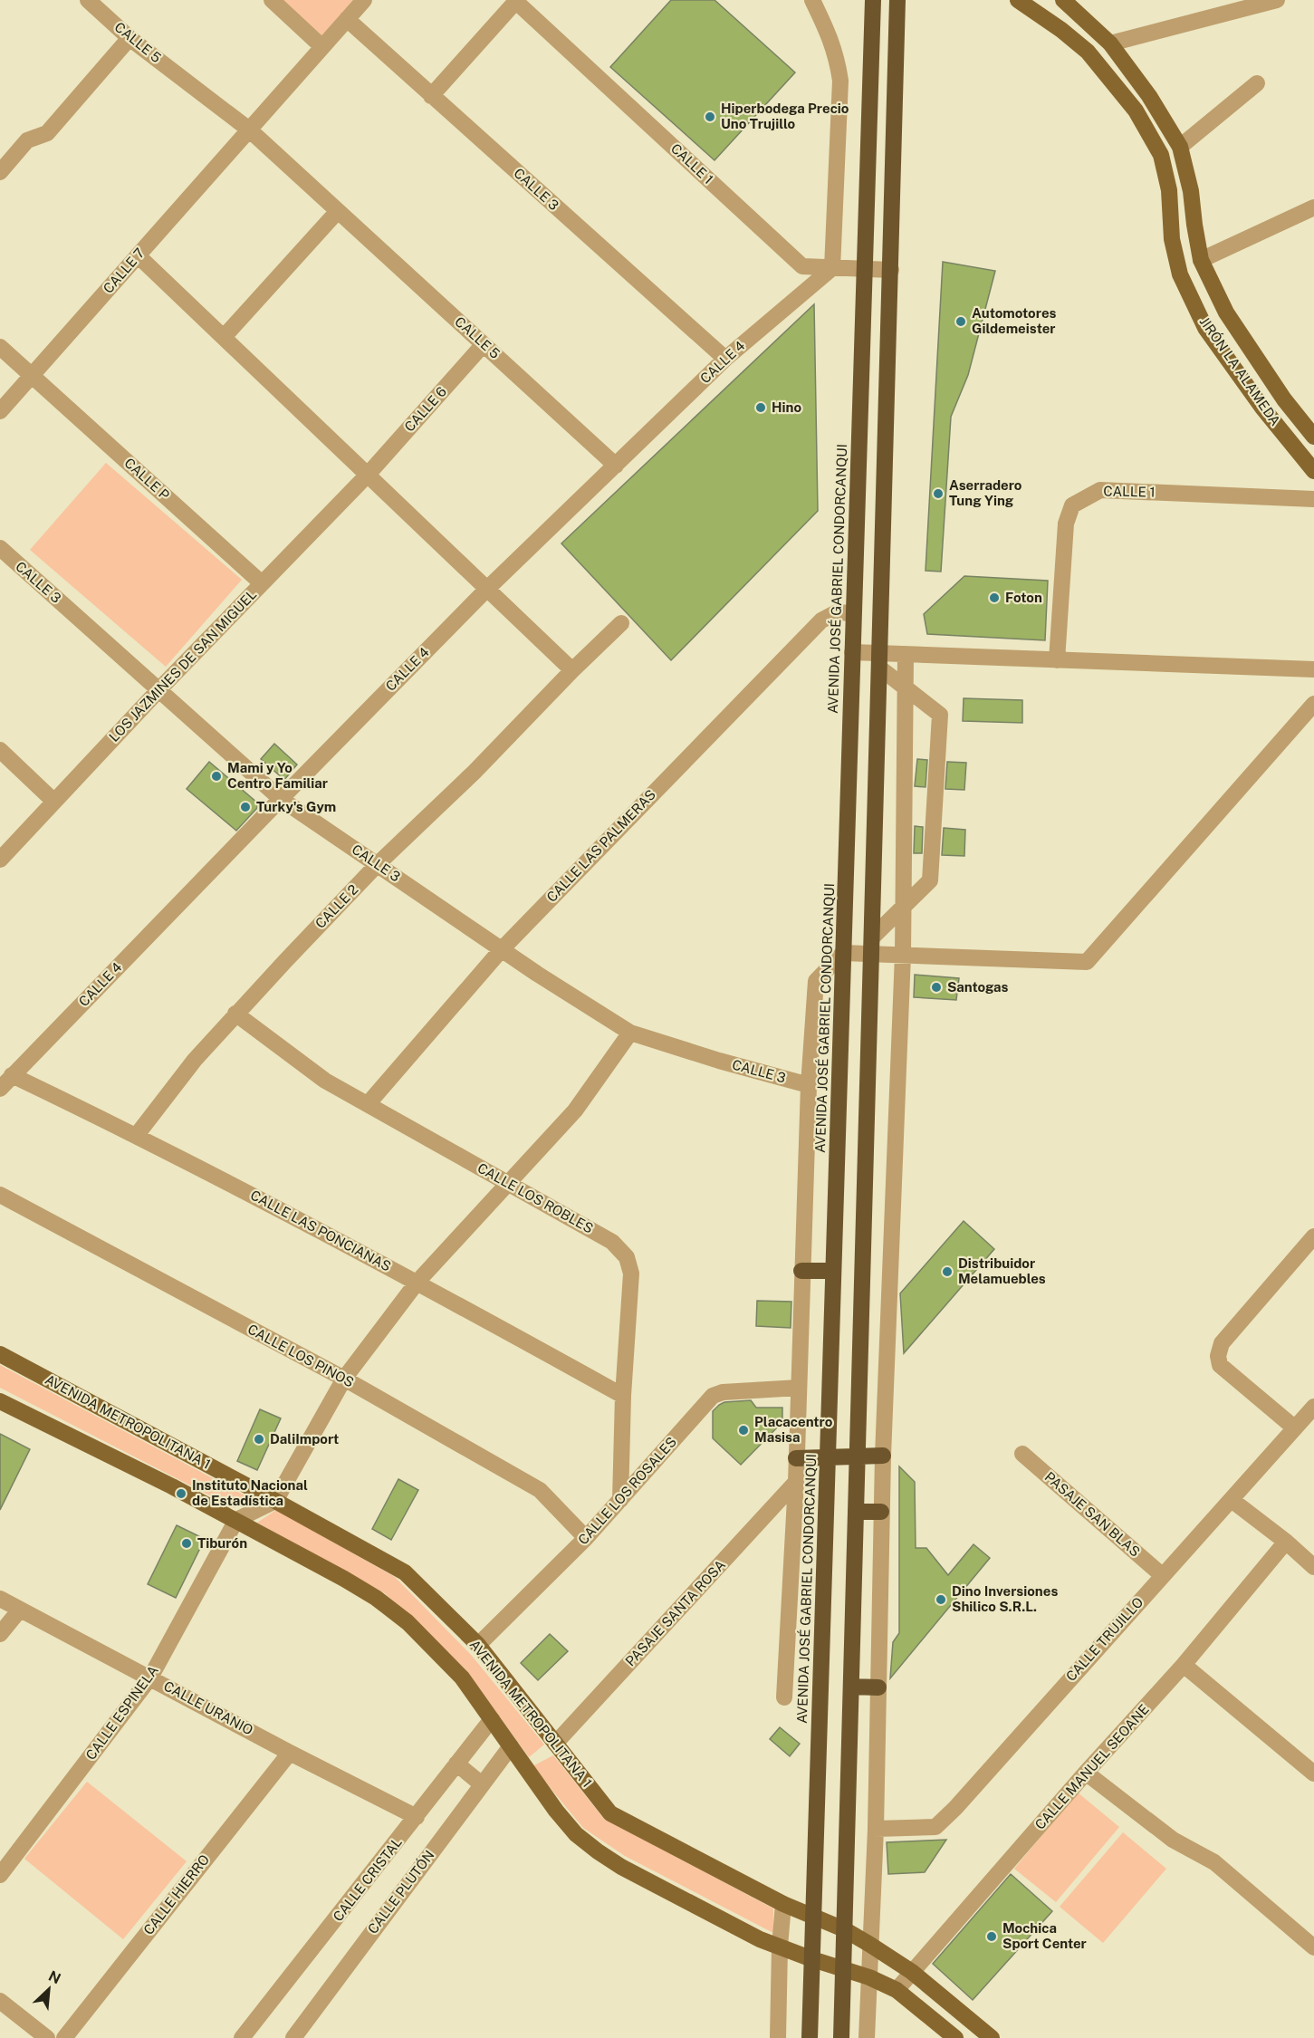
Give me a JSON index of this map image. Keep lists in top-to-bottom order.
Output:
{
  "streets": {
    "highway": ["AVENIDA JOSÉ GABRIEL CONDORCANQUI"],
    "main road": ["JIRÓN LA ALAMEDA", "AVENIDA METROPOLITANA 1"],
    "street": [
      "CALLE 5",
      "CALLE 1",
      "CALLE 3",
      "CALLE 7",
      "CALLE 4",
      "CALLE 6",
      "CALLE P",
      "LOS JAZMINES DE SAN MIGUEL",
      "CALLE LAS PALMERAS",
      "CALLE 2",
      "CALLE LOS ROBLES",
      "CALLE LAS PONCIANAS",
      "CALLE LOS PINOS",
      "CALLE LOS ROSALES",
      "PASAJE SAN BLAS",
      "PASAJE SANTA ROSA",
      "CALLE TRUJILLO",
      "CALLE URANIO",
      "CALLE ESPINELA",
      "CALLE MANUEL SEOANE",
      "CALLE CRISTAL",
      "CALLE PLUTÓN",
      "CALLE HIERRO"
    ]
  },
  "crossings": [
    ["CALLE 5", "CALLE 7"],
    ["CALLE 5", "CALLE 4"],
    ["CALLE 5", "CALLE 6"],
    ["CALLE 1", "CALLE 4"],
    ["CALLE 1", "AVENIDA JOSÉ GABRIEL CONDORCANQUI"],
    ["CALLE 3", "CALLE 4"],
    ["CALLE 3", "LOS JAZMINES DE SAN MIGUEL"],
    ["CALLE 3", "CALLE LAS PALMERAS"],
    ["CALLE 3", "CALLE 2"],
    ["CALLE 7", "CALLE P"],
    ["CALLE 4", "CALLE LAS PONCIANAS"],
    ["CALLE 6", "LOS JAZMINES DE SAN MIGUEL"],
    ["CALLE P", "LOS JAZMINES DE SAN MIGUEL"],
    ["AVENIDA JOSÉ GABRIEL CONDORCANQUI", "CALLE LAS PALMERAS"],
    ["AVENIDA JOSÉ GABRIEL CONDORCANQUI", "AVENIDA METROPOLITANA 1"],
    ["CALLE LAS PALMERAS", "CALLE LOS ROBLES"],
    ["CALLE 2", "CALLE LOS ROBLES"],
    ["CALLE 2", "CALLE LAS PONCIANAS"],
    ["CALLE LOS ROBLES", "CALLE LAS PONCIANAS"],
    ["CALLE LOS ROBLES", "CALLE LOS ROSALES"],
    ["CALLE LOS PINOS", "CALLE LOS ROSALES"],
    ["AVENIDA METROPOLITANA 1", "CALLE LOS ROSALES"],
    ["AVENIDA METROPOLITANA 1", "PASAJE SANTA ROSA"],
    ["AVENIDA METROPOLITANA 1", "CALLE MANUEL SEOANE"],
    ["PASAJE SAN BLAS", "CALLE TRUJILLO"],
    ["CALLE URANIO", "CALLE ESPINELA"],
    ["CALLE URANIO", "CALLE CRISTAL"],
    ["CALLE URANIO", "CALLE HIERRO"]
  ],
  "places": [
    "Hiperbodega Precio Uno Trujillo",
    "Automotores Gildemeister",
    "Hino",
    "Aserradero Tung Ying",
    "Foton",
    "Mami y Yo Centro Familiar",
    "Turky's Gym",
    "Santogas",
    "Distribuidor Melamuebles",
    "Placacentro Masisa",
    "DaliImport",
    "Instituto Nacional de Estadística",
    "Tiburón",
    "Dino Inversiones Shilico S.R.L.",
    "Mochica Sport Center"
  ],
  "north": "top right"
}
